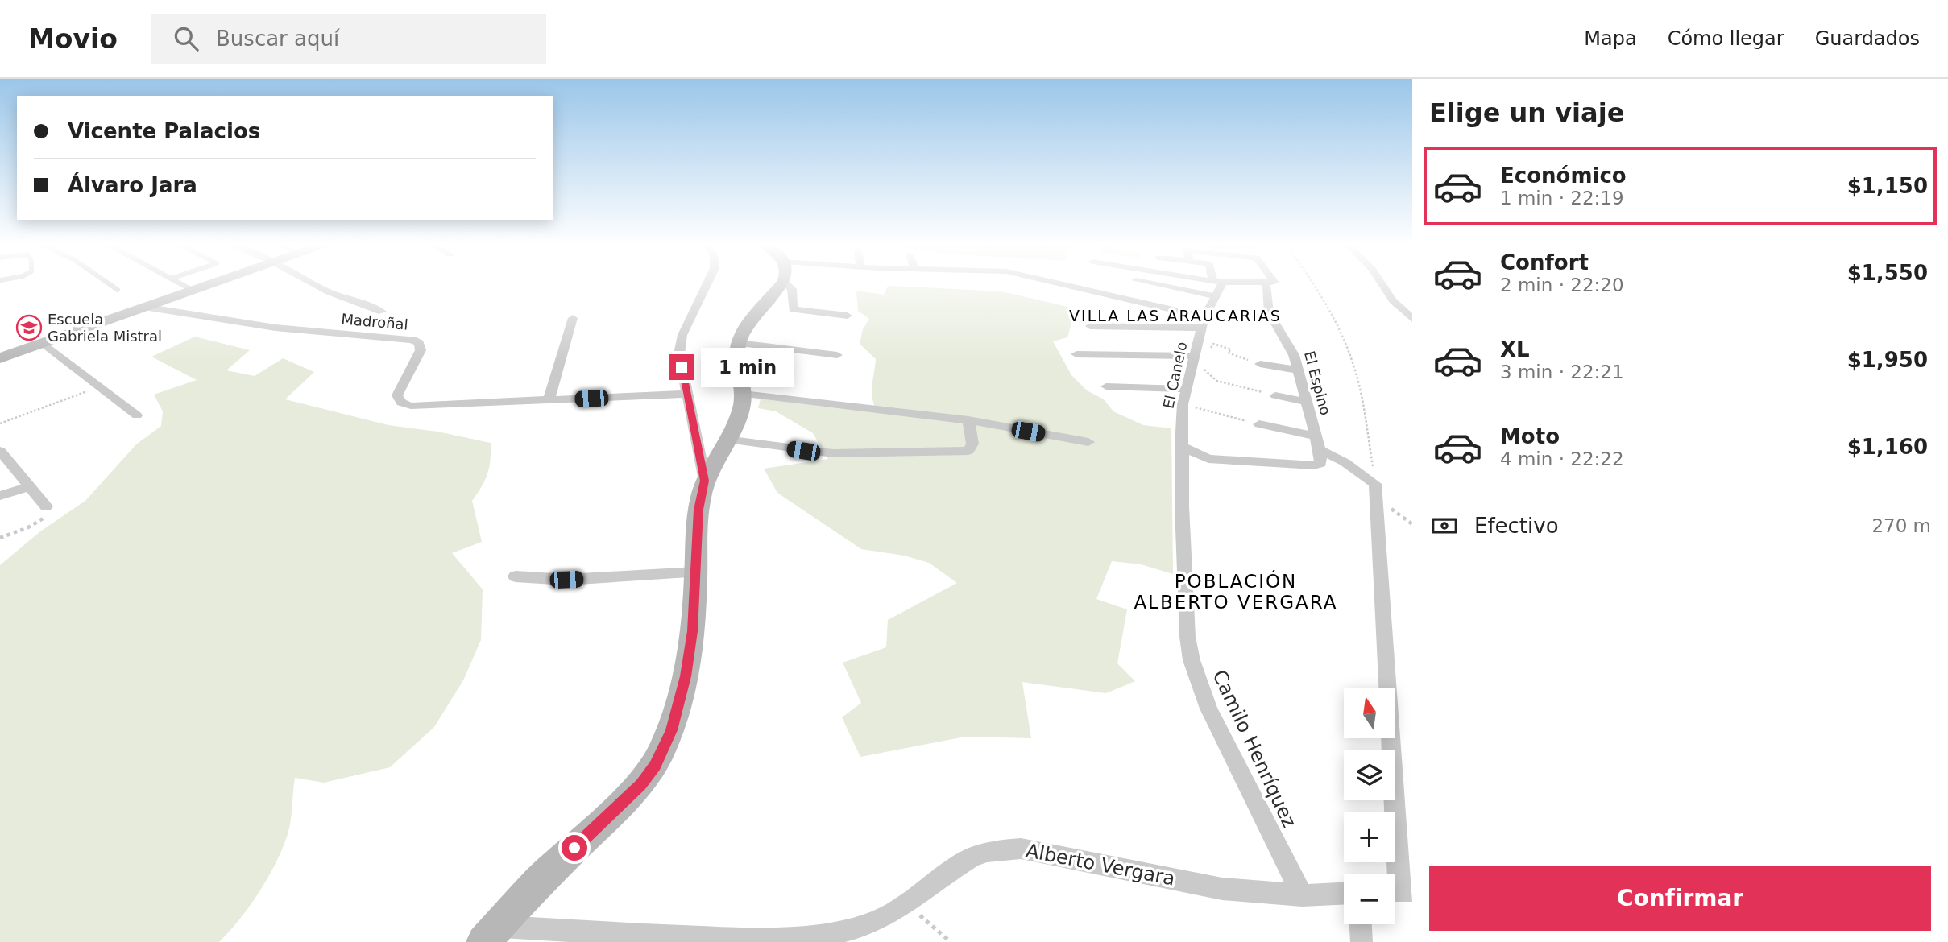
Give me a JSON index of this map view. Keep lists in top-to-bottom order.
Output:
{
  "streets": {
    "street": [
      "Madroñal",
      "El Canelo",
      "El Espino",
      "Camilo Henríquez",
      "Alberto Vergara"
    ]
  },
  "crossings": [
    ["El Canelo", "El Espino"],
    ["El Canelo", "Camilo Henríquez"],
    ["El Espino", "Camilo Henríquez"],
    ["Camilo Henríquez", "Alberto Vergara"]
  ],
  "districts": ["VILLA LAS ARAUCARIAS", "POBLACIÓN ALBERTO VERGARA"],
  "places": {
    "school or university": ["Escuela Gabriela Mistral"]
  },
  "north": "top",
  "page": {
    "header": "Movio",
    "search": "Buscar aquí",
    "nav": ["Mapa", "Cómo llegar", "Guardados"],
    "heading": "Elige un viaje",
    "banner": ["Vicente Palacios", "Álvaro Jara"],
    "list": [
      {
        "name": "Económico",
        "note": "1 min · 22:19",
        "value": "$1,150"
      },
      {
        "name": "Confort",
        "note": "2 min · 22:20",
        "value": "$1,550"
      },
      {
        "name": "XL",
        "note": "3 min · 22:21",
        "value": "$1,950"
      },
      {
        "name": "Moto",
        "note": "4 min · 22:22",
        "value": "$1,160"
      }
    ],
    "bubble": "1 min",
    "pay": ["Efectivo", "270 m"],
    "map_buttons": ["+", "−"],
    "buttons": "Confirmar"
  }
}
